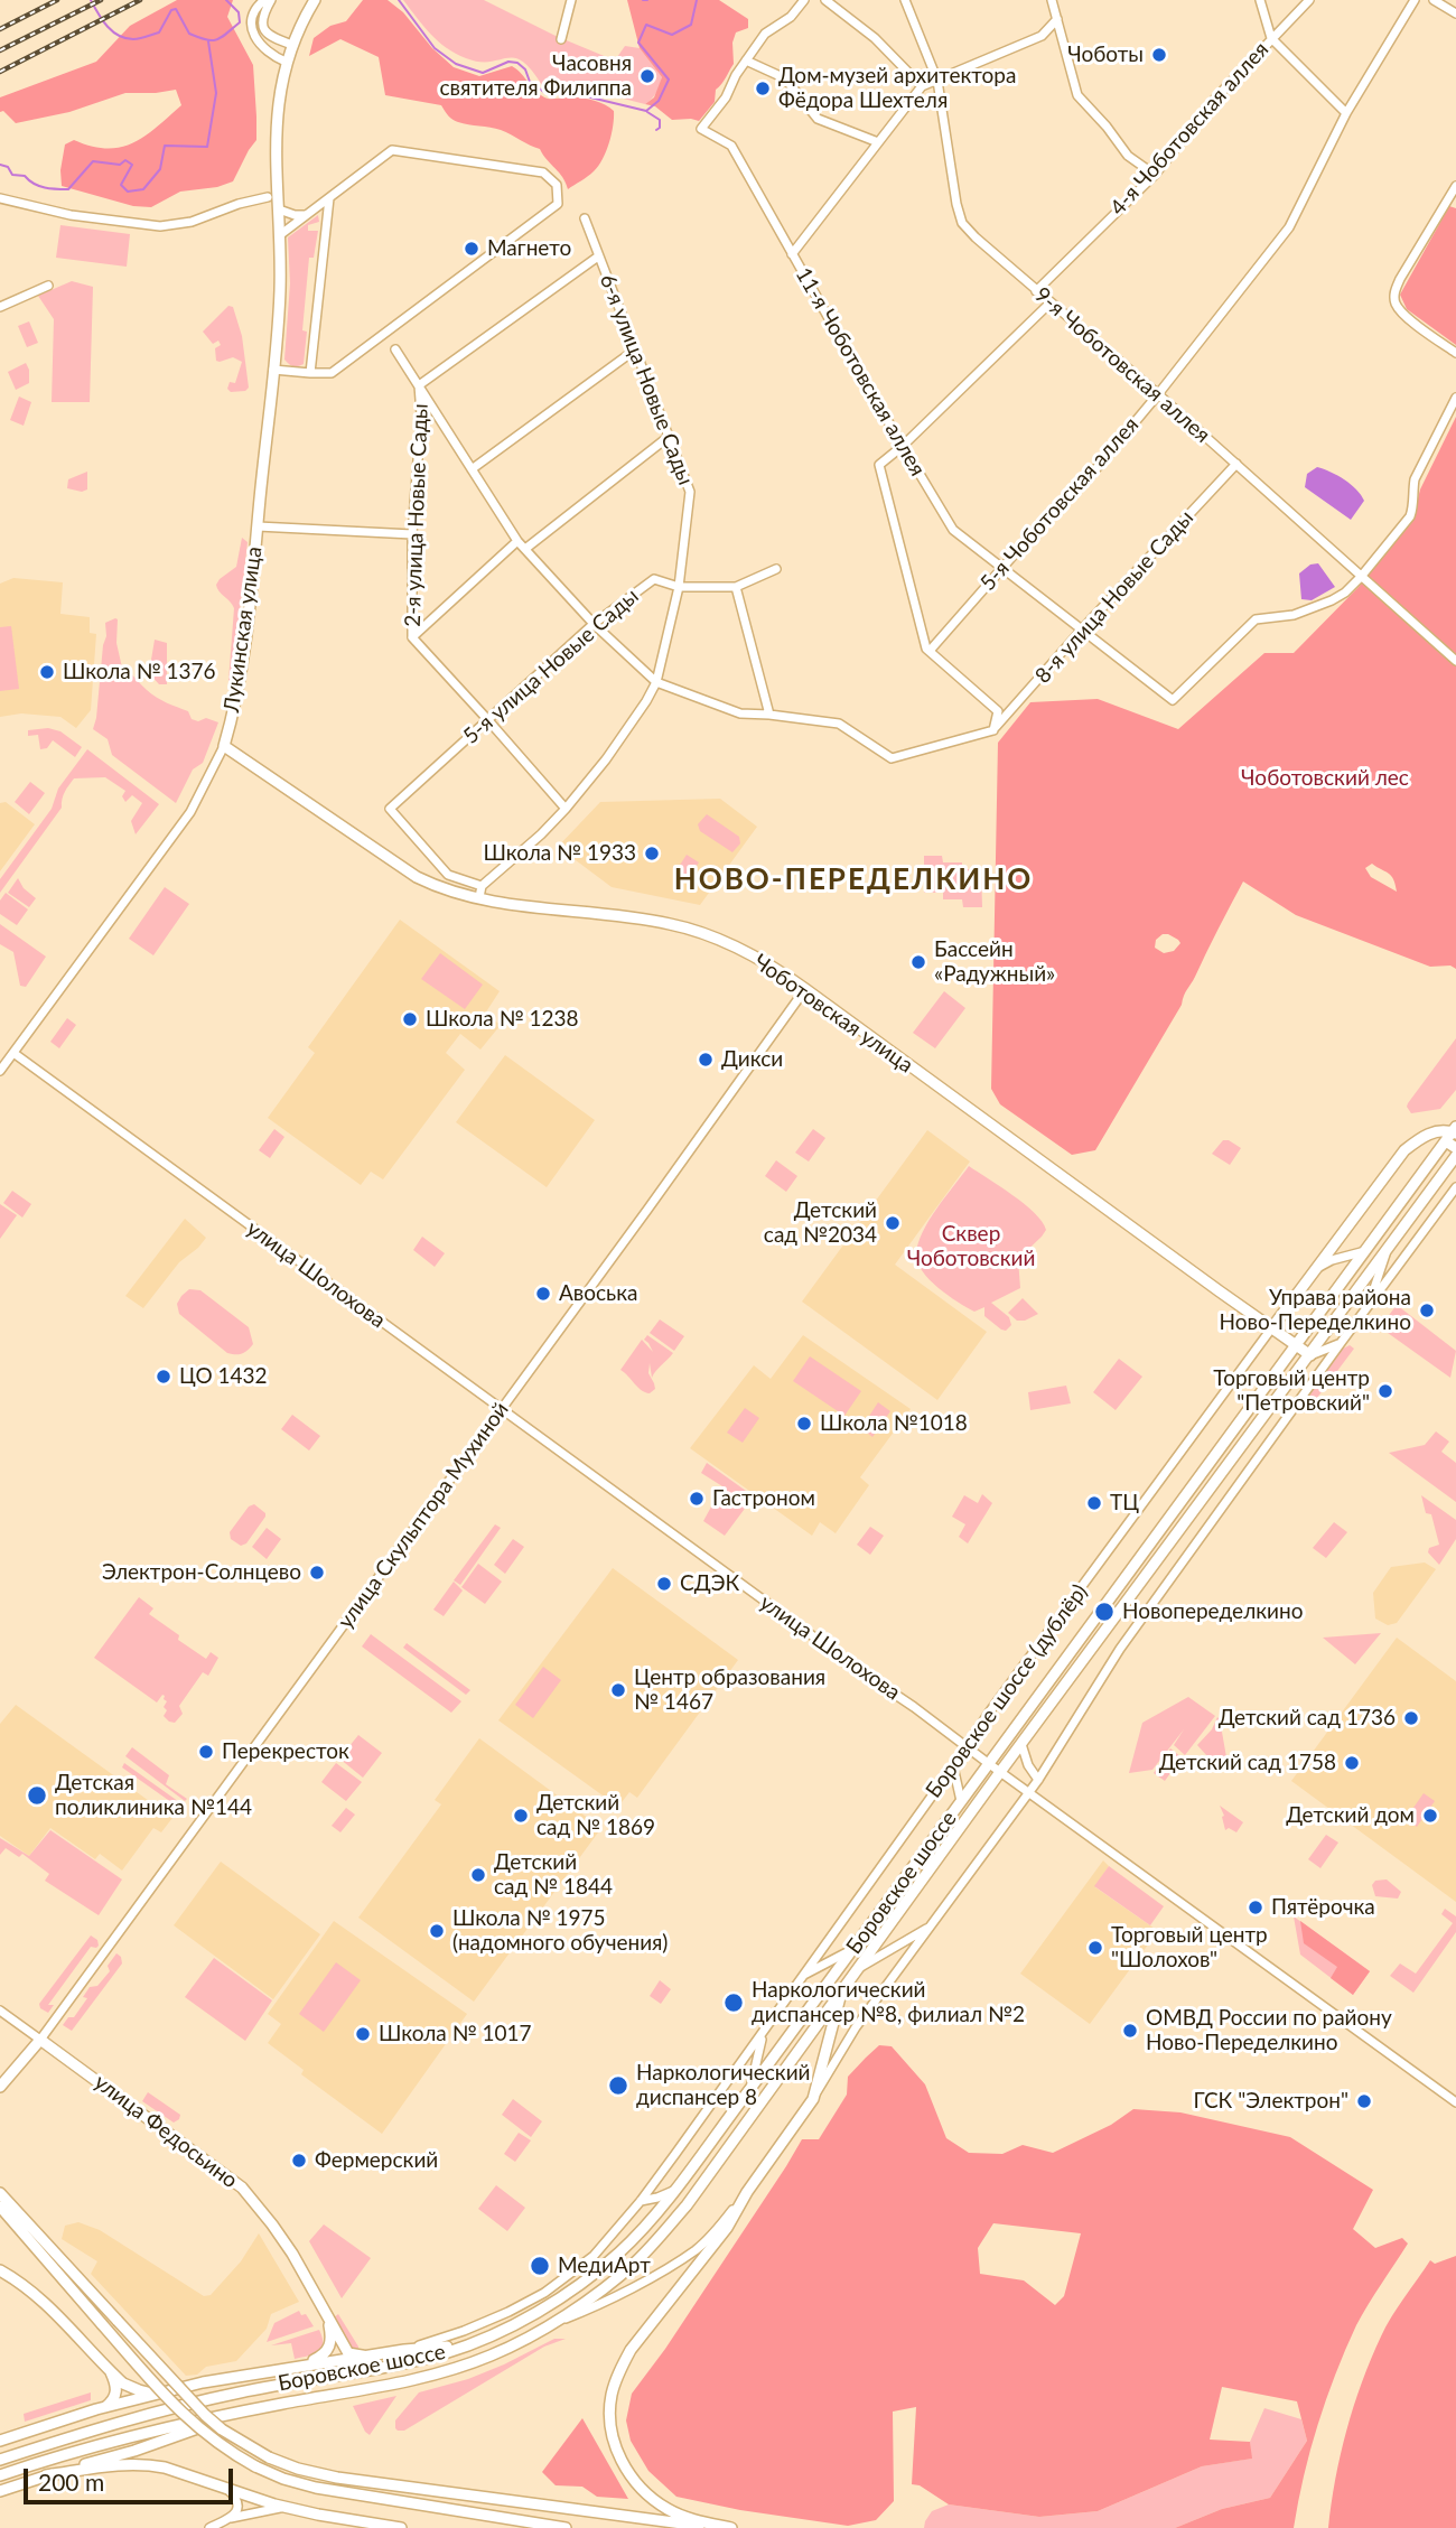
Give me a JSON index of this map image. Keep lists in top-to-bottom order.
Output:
{
  "streets": {
    "main road": [
      "Лукинская улица",
      "Чоботовская улица",
      "Боровское шоссе (дублёр)",
      "Боровское шоссе",
      "улица Федосьино"
    ],
    "street": [
      "4-я Чоботовская аллея",
      "9-я Чоботовская аллея",
      "11-я Чоботовская аллея",
      "6-я улица Новые Сады",
      "5-я Чоботовская аллея",
      "2-я улица Новые Сады",
      "8-я улица Новые Сады",
      "5-я улица Новые Сады",
      "улица Шолохова",
      "улица Скульптора Мухиной"
    ]
  },
  "crossings": [
    ["4-я Чоботовская аллея", "9-я Чоботовская аллея"],
    ["9-я Чоботовская аллея", "11-я Чоботовская аллея"],
    ["9-я Чоботовская аллея", "5-я Чоботовская аллея"],
    ["9-я Чоботовская аллея", "8-я улица Новые Сады"],
    ["11-я Чоботовская аллея", "5-я Чоботовская аллея"],
    ["11-я Чоботовская аллея", "8-я улица Новые Сады"],
    ["6-я улица Новые Сады", "2-я улица Новые Сады"],
    ["6-я улица Новые Сады", "5-я улица Новые Сады"],
    ["2-я улица Новые Сады", "5-я улица Новые Сады"],
    ["Лукинская улица", "Чоботовская улица"],
    ["Лукинская улица", "улица Шолохова"],
    ["Чоботовская улица", "улица Скульптора Мухиной"],
    ["Чоботовская улица", "Боровское шоссе (дублёр)"],
    ["Чоботовская улица", "Боровское шоссе"],
    ["улица Шолохова", "улица Скульптора Мухиной"],
    ["улица Шолохова", "Боровское шоссе (дублёр)"],
    ["улица Шолохова", "Боровское шоссе"],
    ["улица Скульптора Мухиной", "улица Федосьино"],
    ["Боровское шоссе (дублёр)", "Боровское шоссе"]
  ],
  "districts": ["НОВО-ПЕРЕДЕЛКИНО"],
  "parks": ["Чоботовский лес", "Сквер Чоботовский"],
  "places": [
    "Чоботы",
    "Часовня святителя Филиппа",
    "Дом-музей архитектора Фёдора Шехтеля",
    "Магнето",
    "Школа № 1376",
    "Школа № 1933",
    "Бассейн «Радужный»",
    "Школа № 1238",
    "Дикси",
    "Детский сад №2034",
    "Авоська",
    "Управа района Ново-Переделкино",
    "ЦО 1432",
    "Торговый центр \"Петровский\"",
    "Школа №1018",
    "Гастроном",
    "ТЦ",
    "Электрон-Солнцево",
    "СДЭК",
    "Новопеределкино",
    "Центр образования № 1467",
    "Детский сад 1736",
    "Перекресток",
    "Детский сад 1758",
    "Детская поликлиника №144",
    "Детский сад № 1869",
    "Детский дом",
    "Детский сад № 1844",
    "Пятёрочка",
    "Школа № 1975 (надомного обучения)",
    "Торговый центр \"Шолохов\"",
    "Наркологический диспансер №8, филиал №2",
    "ОМВД России по району Ново-Переделкино",
    "Школа № 1017",
    "Наркологический диспансер 8",
    "ГСК \"Электрон\"",
    "Фермерский",
    "МедиАрт"
  ],
  "scale_bar": "200 m"
}
